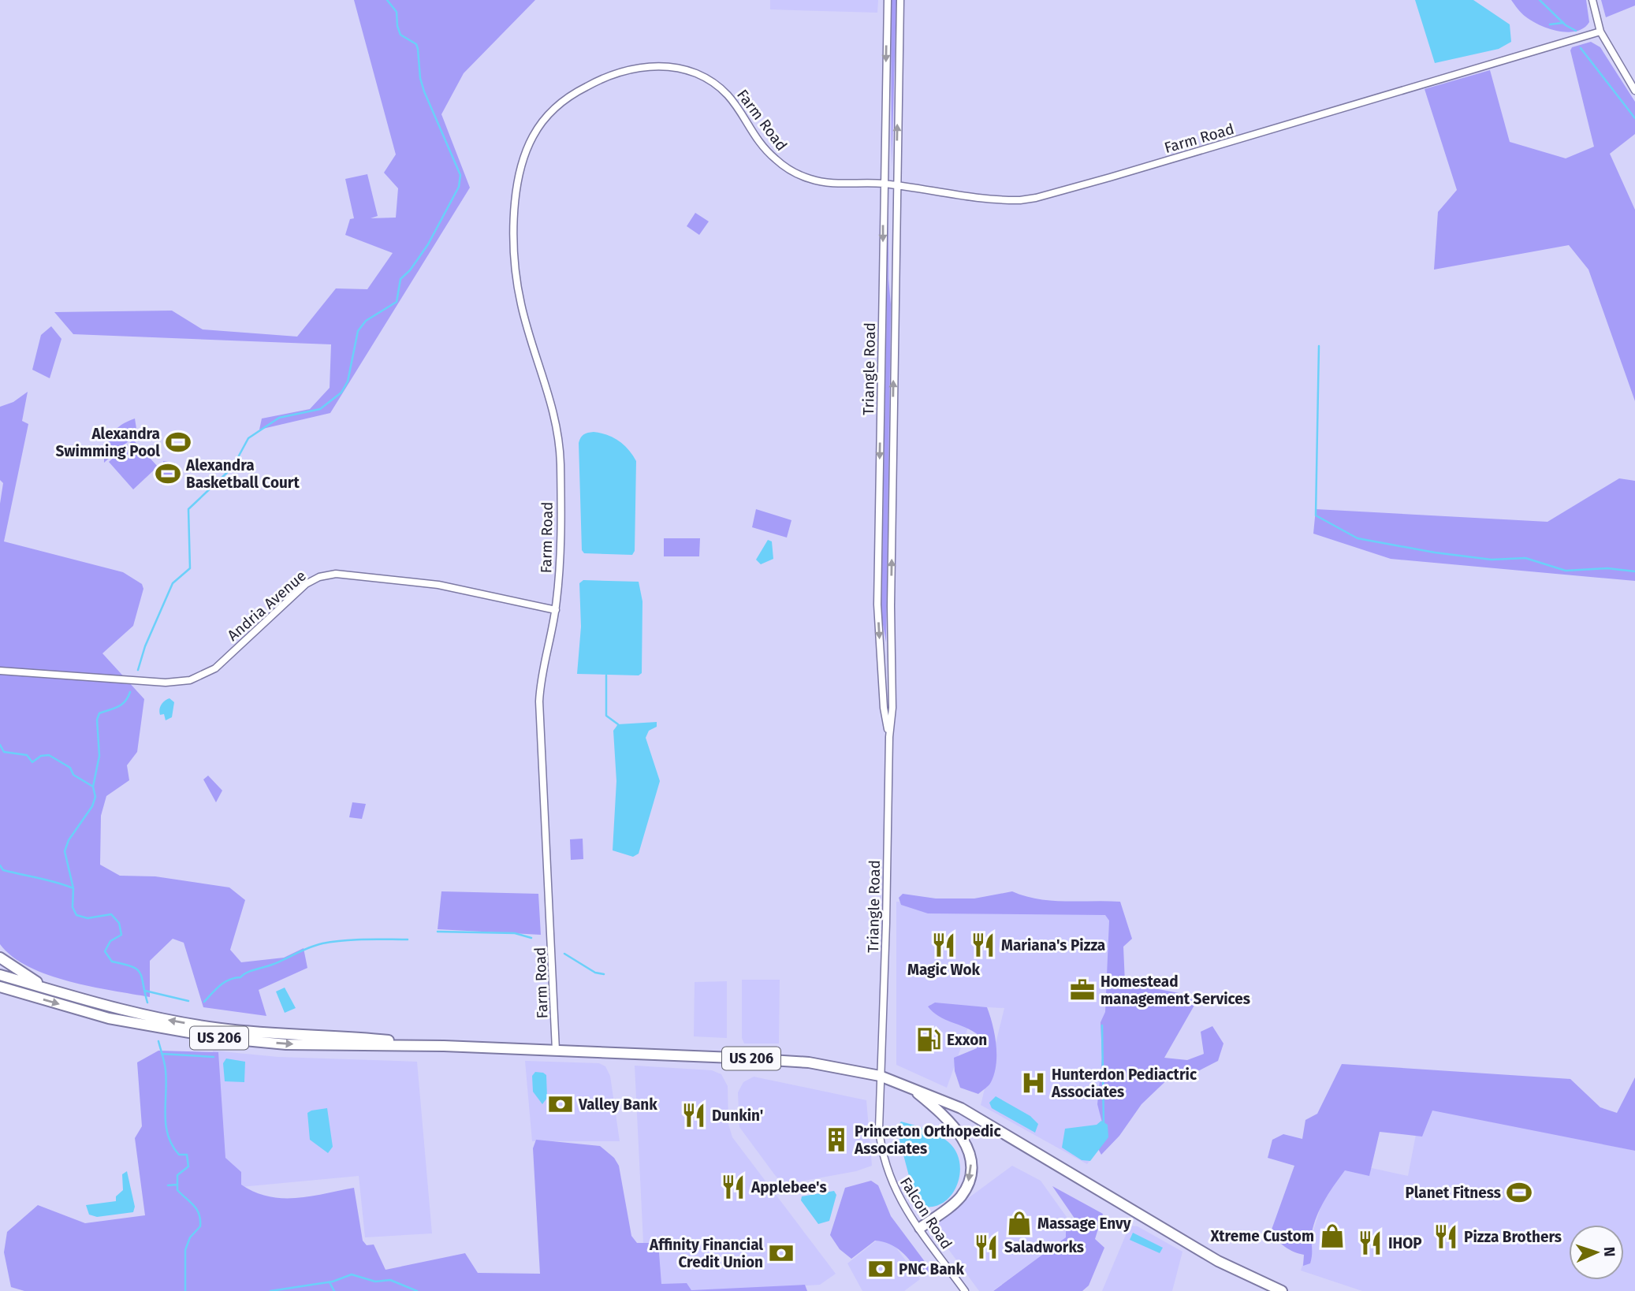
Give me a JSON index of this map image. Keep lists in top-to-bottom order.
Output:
{
  "streets": {
    "highway": ["US 206"],
    "street": [
      "Farm Road",
      "Triangle Road",
      "Andria Avenue",
      "Falcon Road"
    ]
  },
  "crossings": [
    ["Farm Road", "Triangle Road"],
    ["Farm Road", "Andria Avenue"],
    ["Farm Road", "US 206"],
    ["Triangle Road", "US 206"],
    ["Triangle Road", "Falcon Road"],
    ["US 206", "Falcon Road"]
  ],
  "places": {
    "sports": ["Alexandra Swimming Pool", "Alexandra Basketball Court", "Planet Fitness"],
    "restaurant": [
      "Magic Wok",
      "Mariana's Pizza",
      "Dunkin'",
      "Applebee's",
      "Pizza Brothers",
      "IHOP",
      "Saladworks"
    ],
    "office": ["Homestead management Services"],
    "fuel station": ["Exxon"],
    "hospital": ["Hunterdon Pediactric Associates"],
    "bank": ["Valley Bank", "Affinity Financial Credit Union", "PNC Bank"],
    "building": ["Princeton Orthopedic Associates"],
    "shop": ["Massage Envy", "Xtreme Custom"]
  },
  "north": "right"
}
